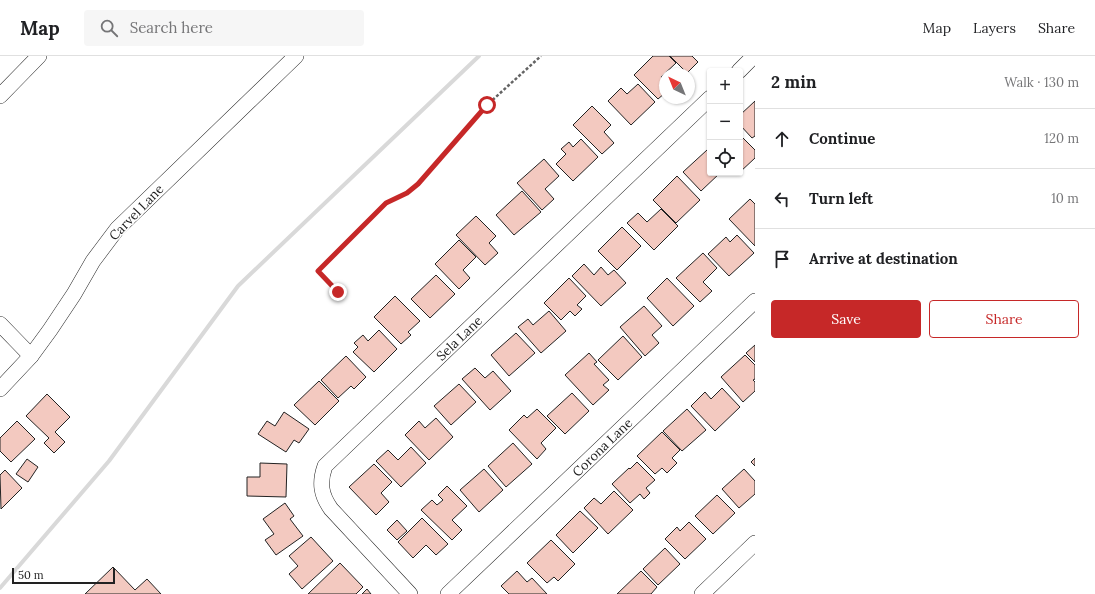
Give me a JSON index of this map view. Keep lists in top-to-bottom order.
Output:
{
  "streets": {
    "street": ["Carvel Lane", "Sela Lane", "Corona Lane"]
  },
  "scale_bar": "50 m",
  "north": "top left",
  "page": {
    "header": "Map",
    "search": "Search here",
    "nav": ["Map", "Layers", "Share"],
    "heading": ["2 min", "Walk · 130 m"],
    "map_buttons": ["+", "−"],
    "list": [
      ["Continue", "120 m"],
      ["Turn left", "10 m"],
      "Arrive at destination"
    ],
    "buttons": ["Save", "Share"],
    "scale": "50 m"
  }
}
